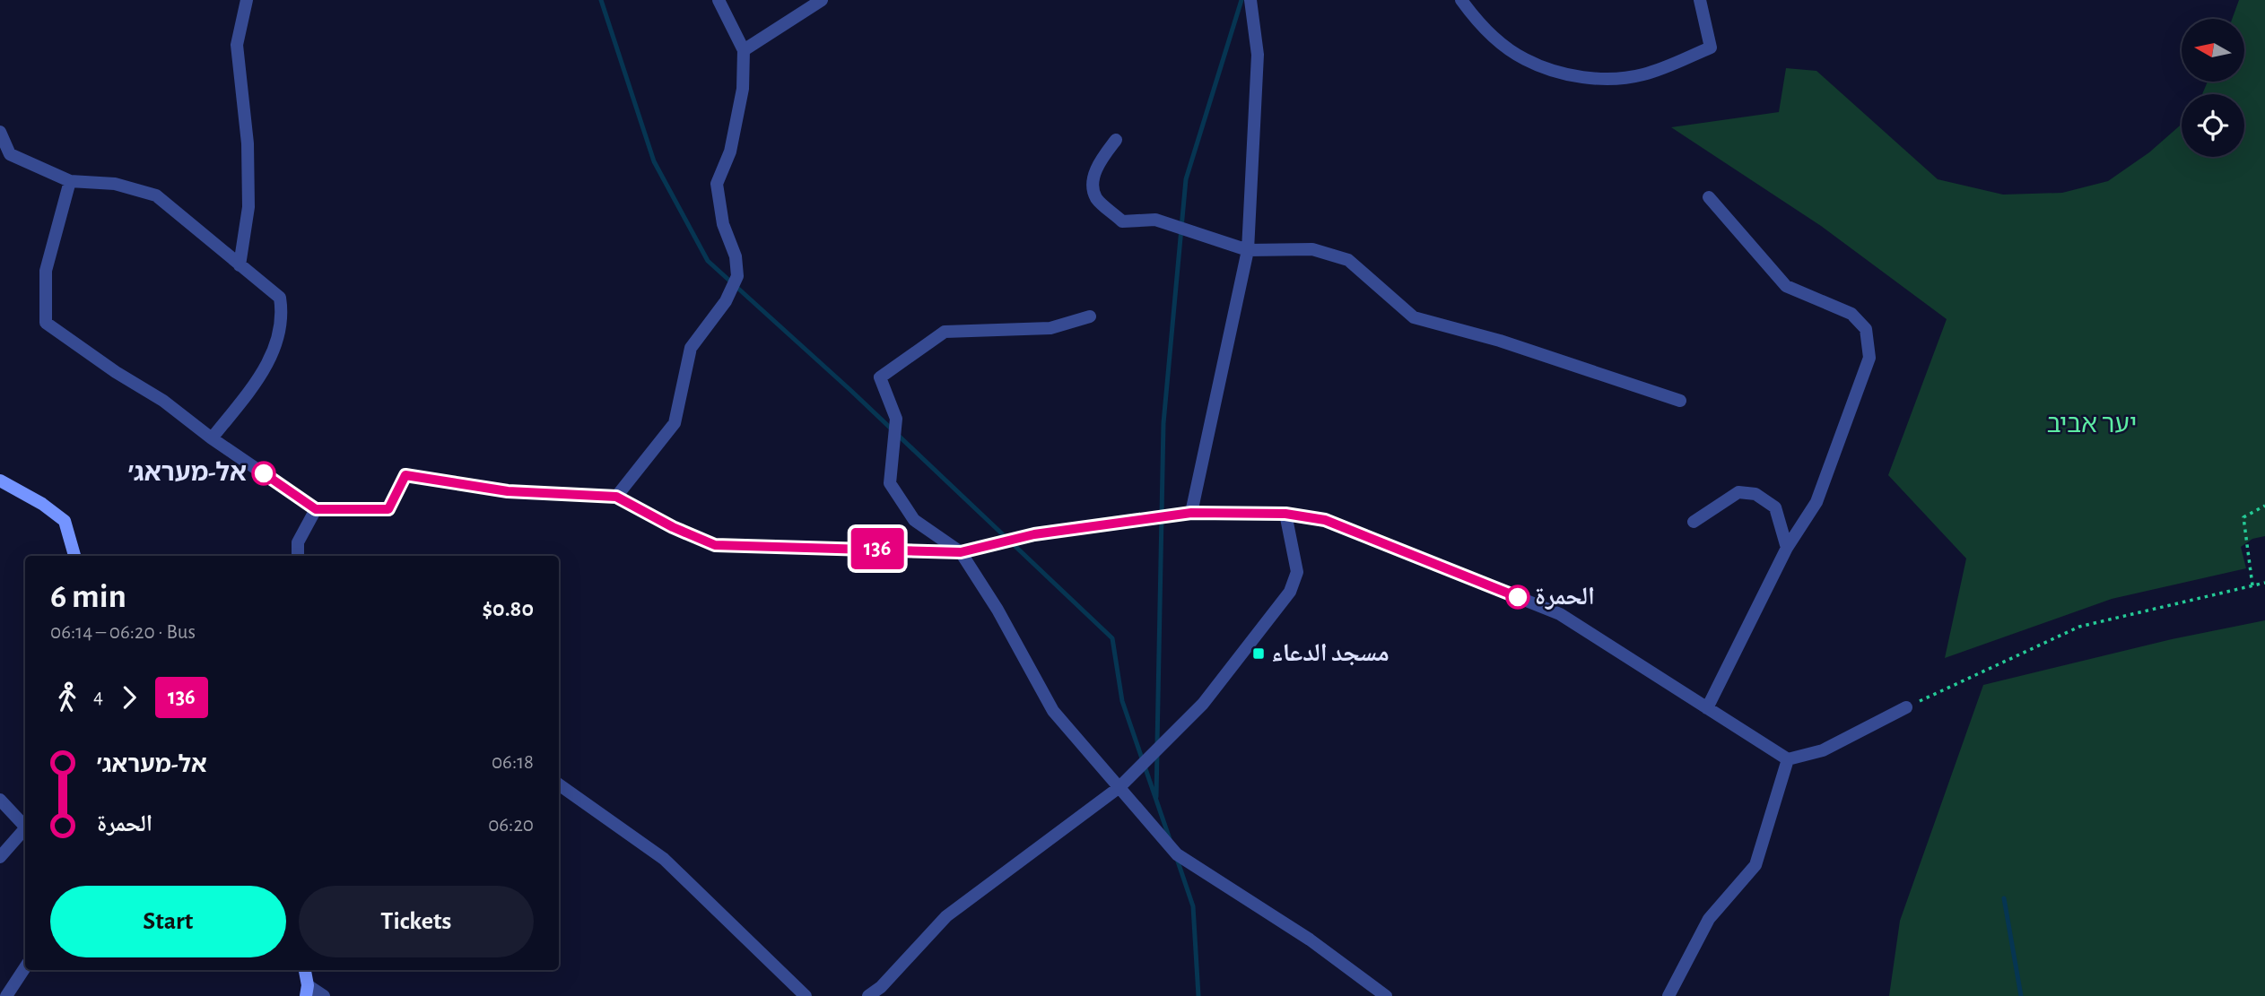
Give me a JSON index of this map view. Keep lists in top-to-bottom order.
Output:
{
  "parks": ["יער אביב"],
  "places": {
    "other": ["אל-מעראג׳", "الحمرة"],
    "transit": ["مسجد الدعاء"]
  },
  "lines": ["bus line 136"],
  "north": "left",
  "page": {
    "on_map": "136",
    "heading": ["6 min", "06:14 – 06:20 · Bus", "$0.80"],
    "legs": ["4", "136"],
    "list": [
      {
        "name": "אל-מעראג׳",
        "value": "06:18"
      },
      {
        "name": "الحمرة",
        "value": "06:20"
      }
    ],
    "buttons": ["Start", "Tickets"]
  }
}
